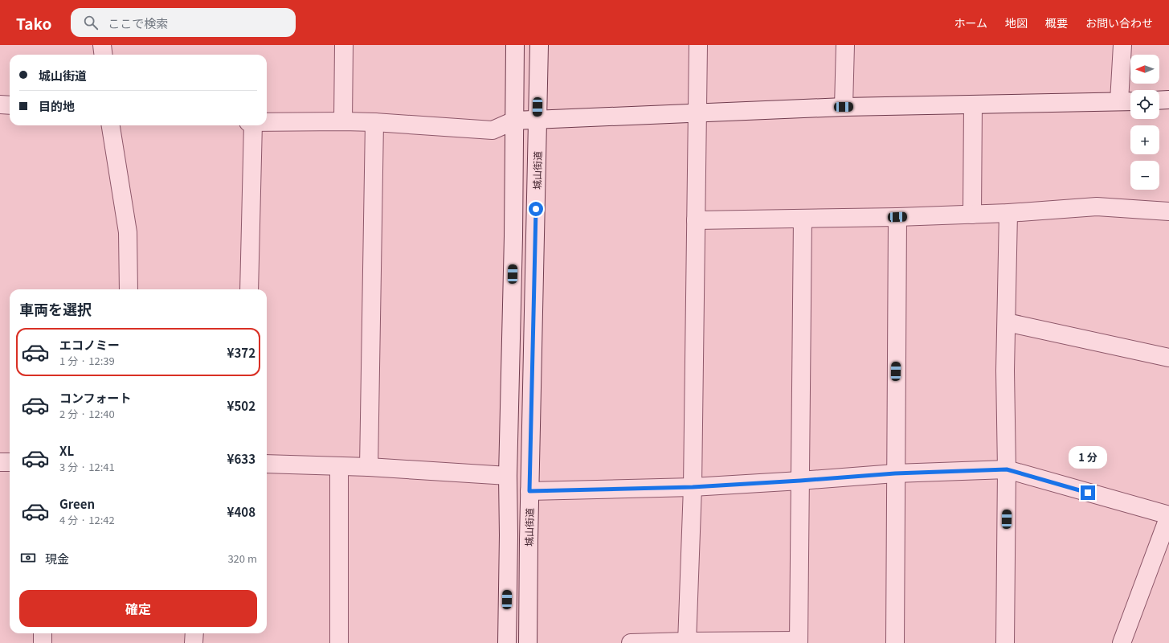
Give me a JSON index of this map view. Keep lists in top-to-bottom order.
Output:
{
  "streets": {
    "street": ["城山街道"]
  },
  "north": "left",
  "page": {
    "header": "Tako",
    "search": "ここで検索",
    "nav": [
      "ホーム",
      "地図",
      "概要",
      "お問い合わせ"
    ],
    "map_buttons": ["+", "−"],
    "banner": ["城山街道", "目的地"],
    "heading": "車両を選択",
    "list": [
      {
        "name": "エコノミー",
        "note": "1 分 · 12:39",
        "value": "¥372"
      },
      {
        "name": "コンフォート",
        "note": "2 分 · 12:40",
        "value": "¥502"
      },
      {
        "name": "XL",
        "note": "3 分 · 12:41",
        "value": "¥633"
      },
      {
        "name": "Green",
        "note": "4 分 · 12:42",
        "value": "¥408"
      }
    ],
    "bubble": "1 分",
    "pay": ["現金", "320 m"],
    "buttons": "確定"
  }
}
